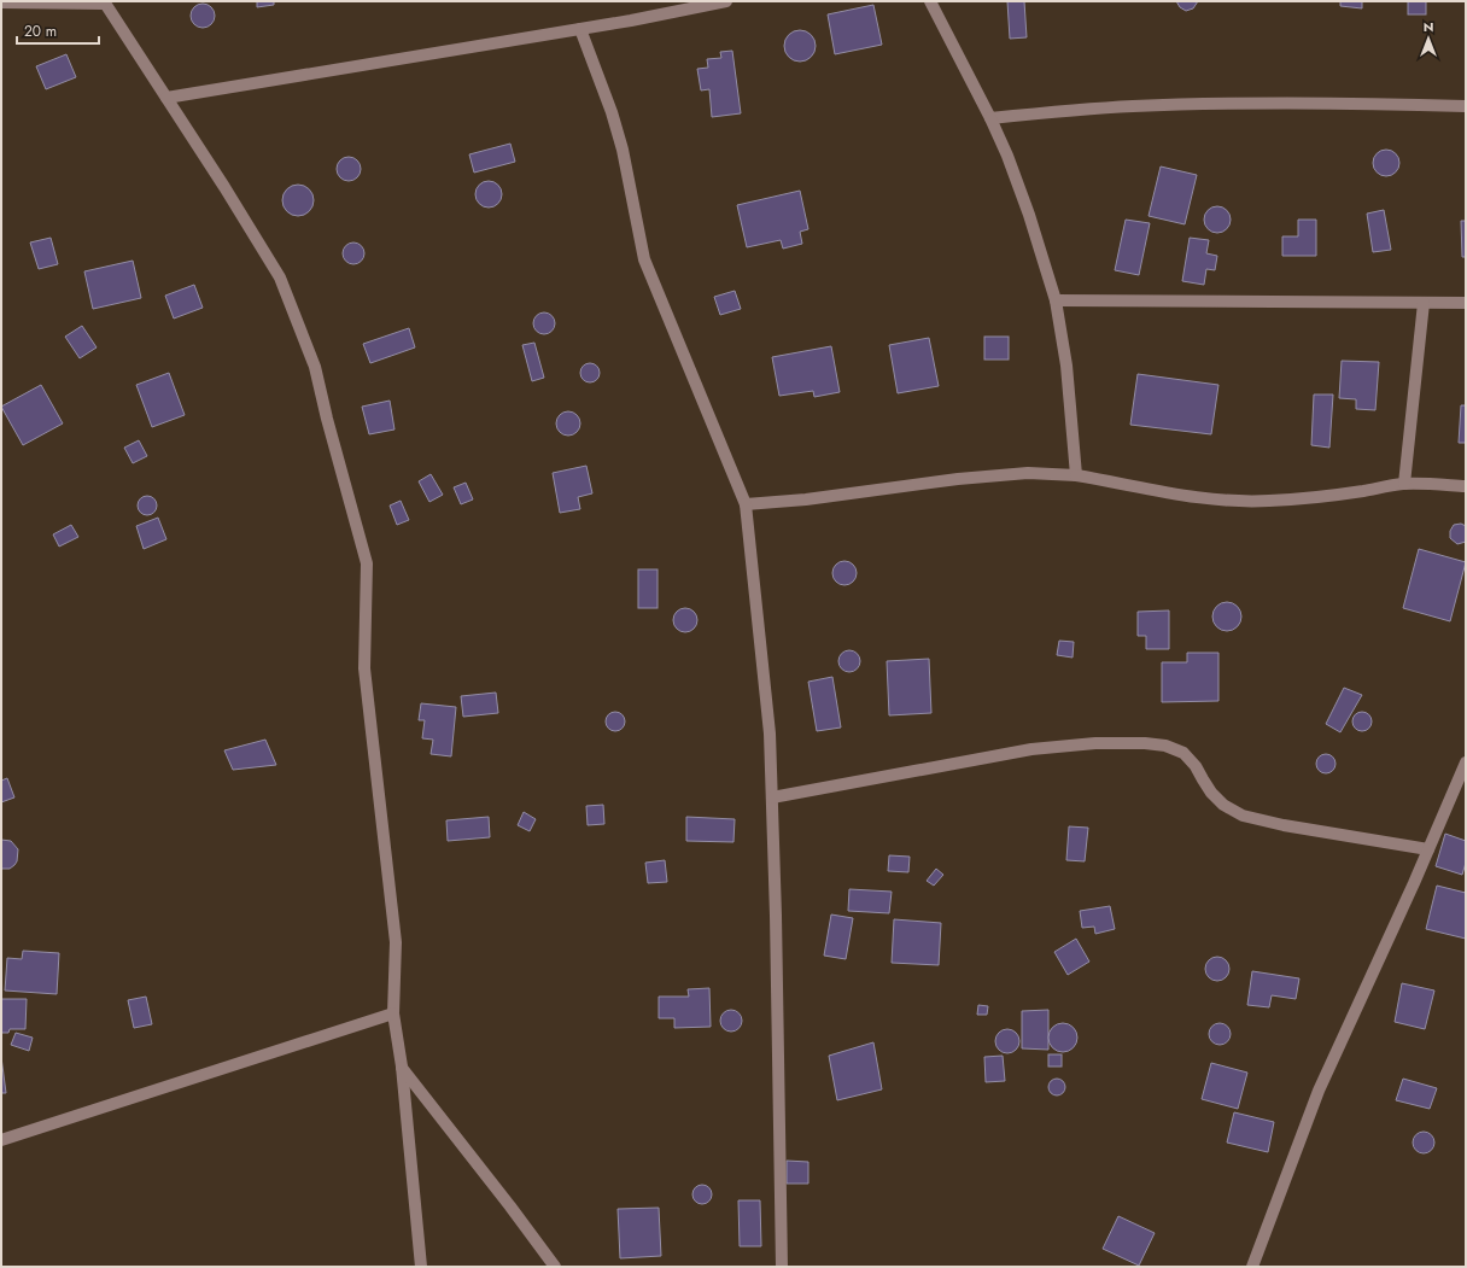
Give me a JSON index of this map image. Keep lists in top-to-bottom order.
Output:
{
  "scale_bar": "20 m",
  "north": "top"
}
